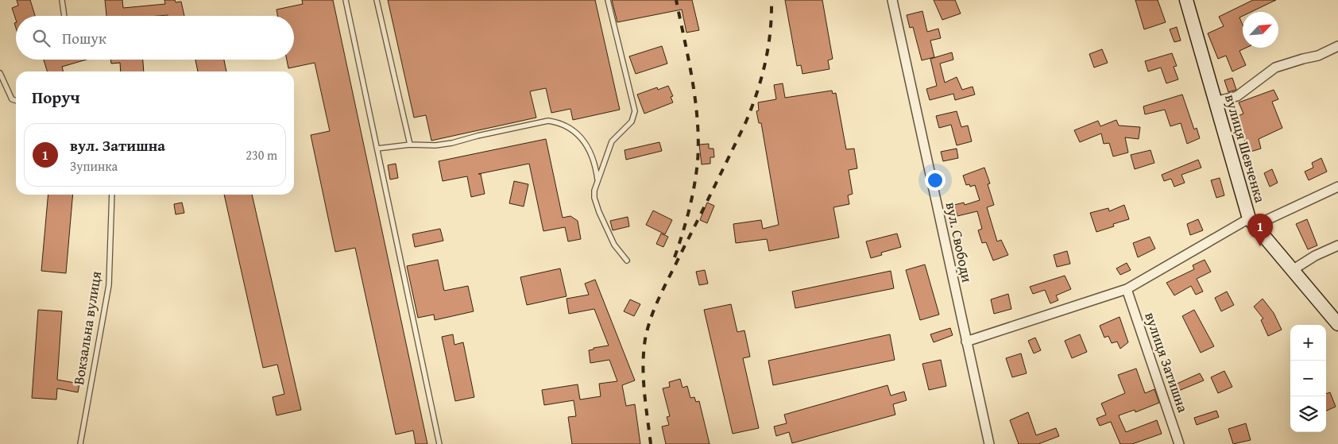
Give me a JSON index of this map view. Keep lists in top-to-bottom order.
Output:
{
  "streets": {
    "street": ["вулиця Шевченка", "вул. Свободи", "вулиця Затишна"],
    "lane": ["Вокзальна вулиця"]
  },
  "north": "top right",
  "page": {
    "search": "Пошук",
    "heading": "Поруч",
    "list": [
      {
        "mark": "1",
        "name": "вул. Затишна",
        "note": "Зупинка",
        "value": "230 m"
      }
    ],
    "pins": "1",
    "map_buttons": ["+", "−"]
  }
}
